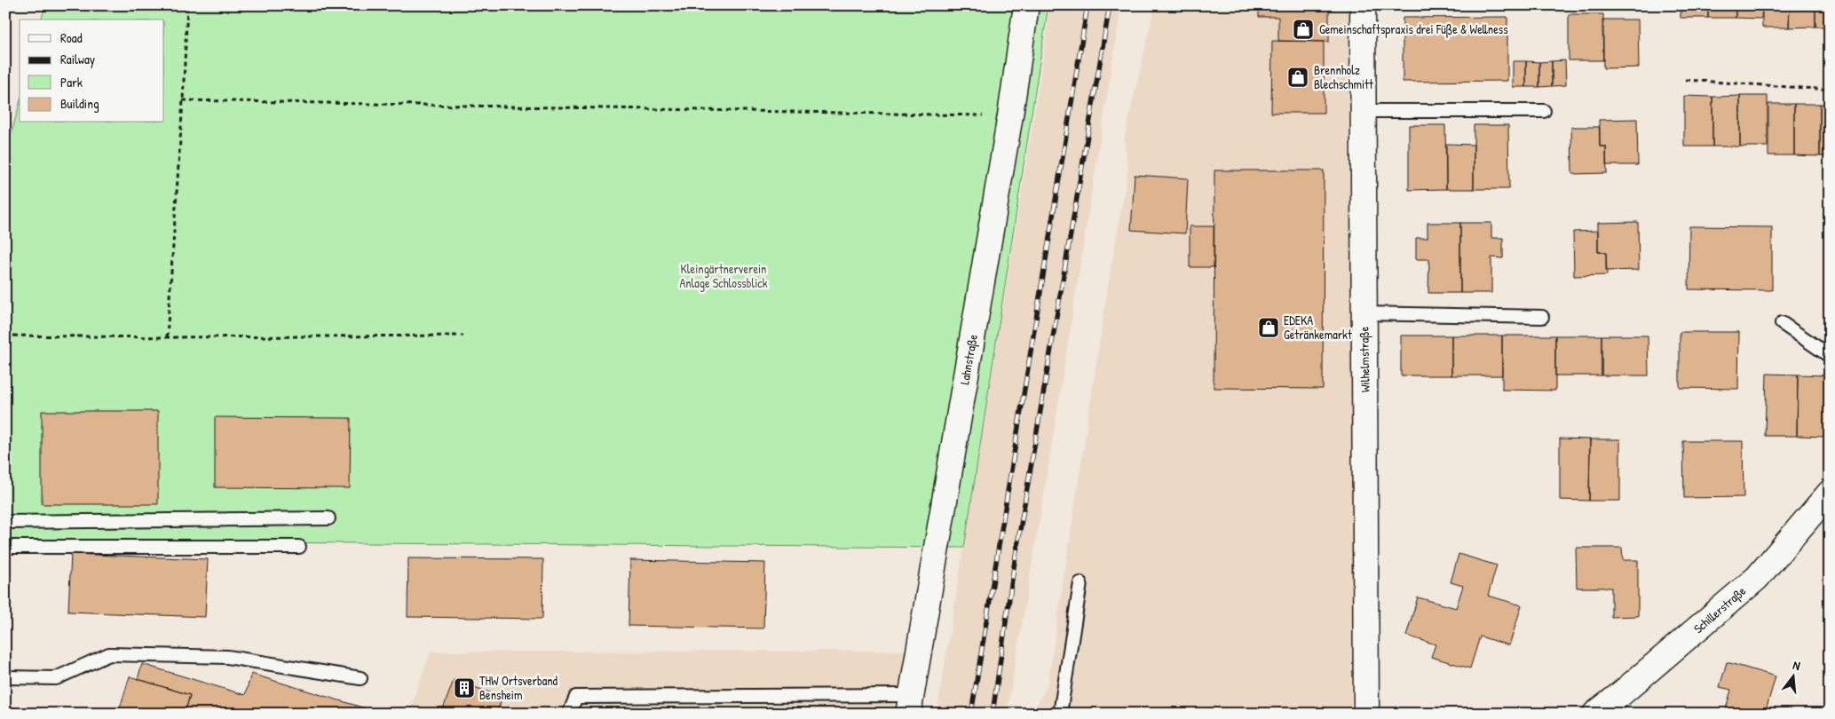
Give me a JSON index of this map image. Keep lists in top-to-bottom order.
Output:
{
  "streets": {
    "street": ["Lahnstraße", "Wilhelmstraße", "Schillerstraße"]
  },
  "parks": ["Kleingärtnerverein Anlage Schlossblick"],
  "places": {
    "shop": ["Gemeinschaftspraxis drei Füße & Wellness", "Brennholz Blechschmitt", "EDEKA Getränkemarkt"],
    "building": ["THW Ortsverband Bensheim"]
  },
  "legend": [
    "Road",
    "Railway",
    "Park",
    "Building"
  ],
  "north": "top"
}
